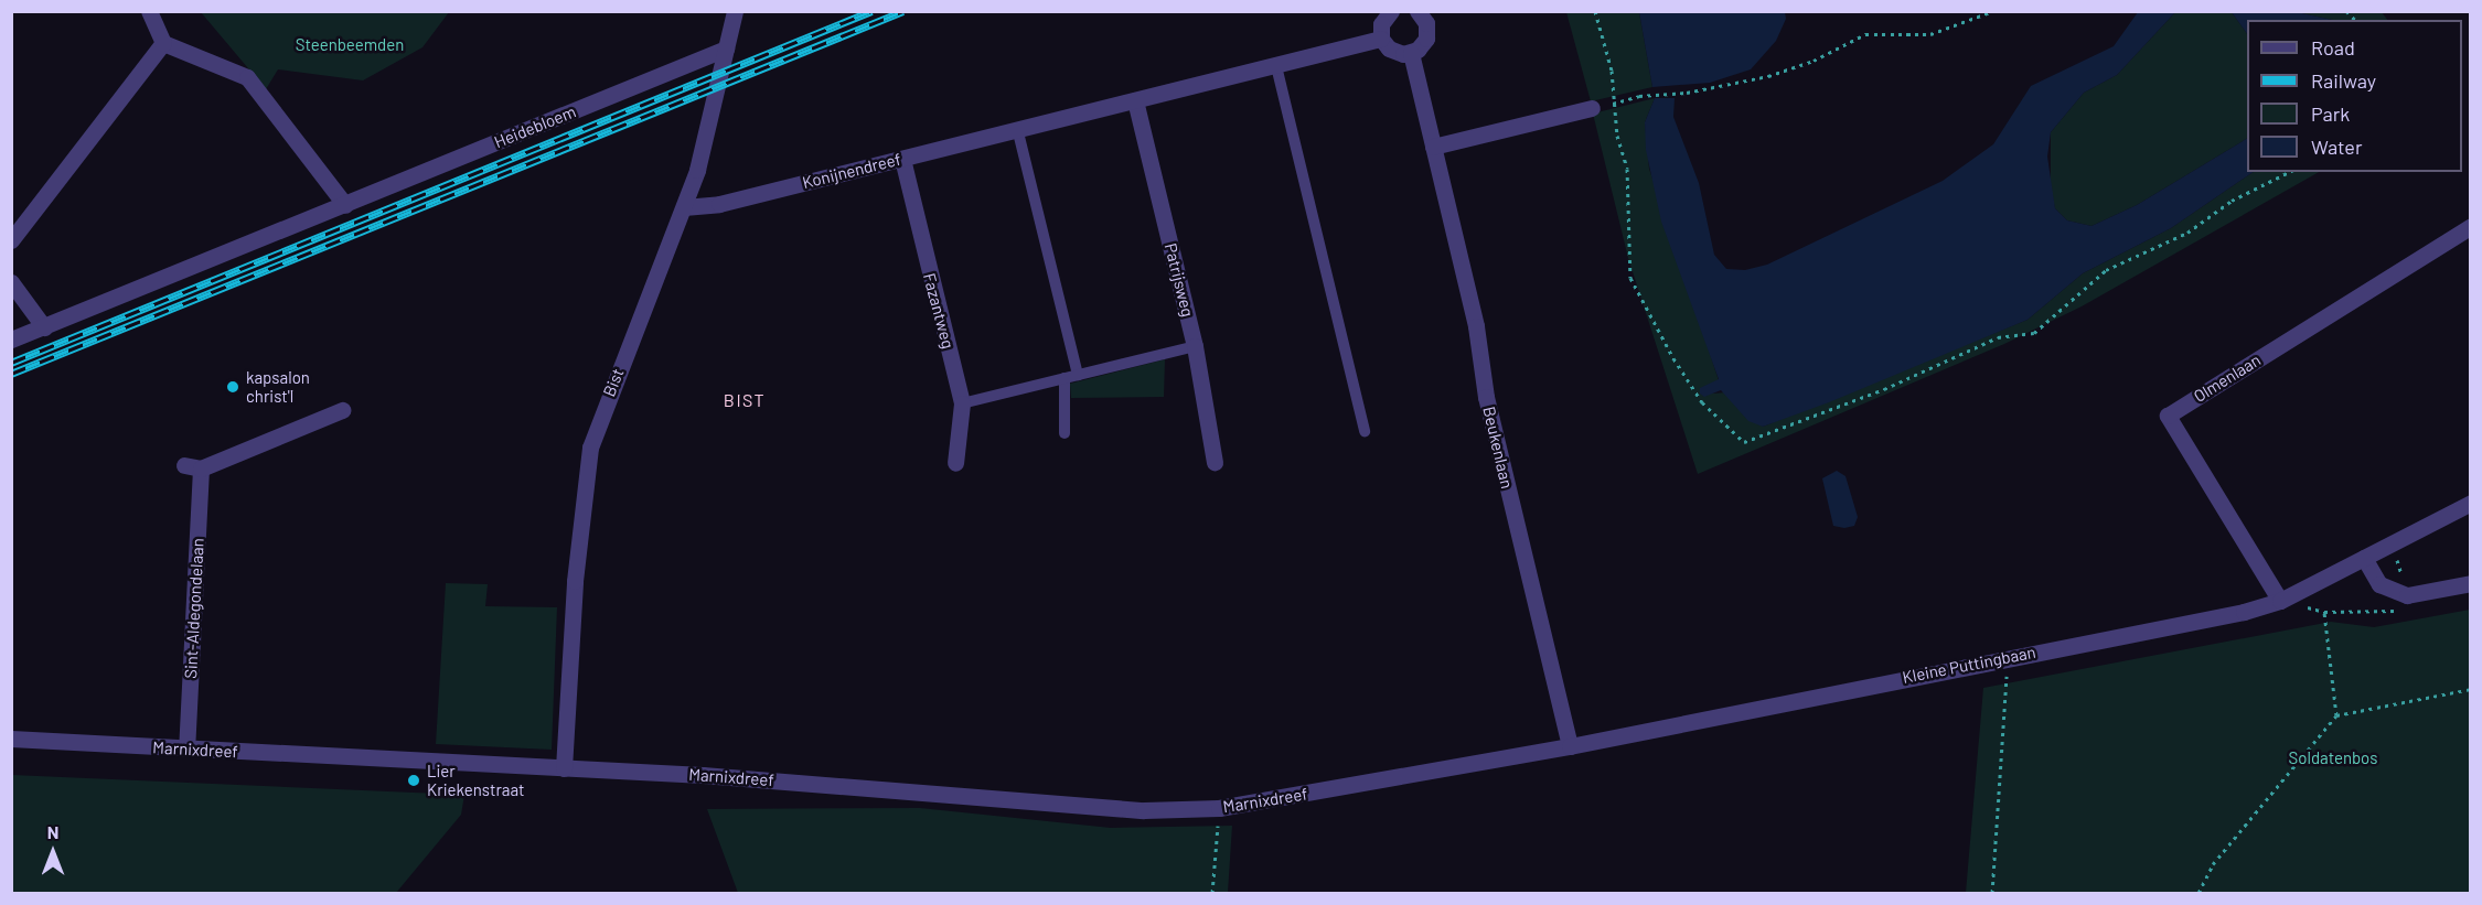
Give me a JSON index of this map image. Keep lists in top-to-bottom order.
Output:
{
  "streets": {
    "street": [
      "Heidebloem",
      "Konijnendreef",
      "Patrijsweg",
      "Fazantweg",
      "Olmenlaan",
      "Bist",
      "Beukenlaan",
      "Sint-Aldegondelaan",
      "Kleine Puttingbaan",
      "Marnixdreef"
    ]
  },
  "crossings": [
    ["Heidebloem", "Bist"],
    ["Konijnendreef", "Patrijsweg"],
    ["Konijnendreef", "Fazantweg"],
    ["Konijnendreef", "Bist"],
    ["Olmenlaan", "Kleine Puttingbaan"],
    ["Bist", "Marnixdreef"],
    ["Beukenlaan", "Kleine Puttingbaan"],
    ["Sint-Aldegondelaan", "Marnixdreef"],
    ["Kleine Puttingbaan", "Marnixdreef"]
  ],
  "districts": ["BIST"],
  "parks": ["Steenbeemden", "Soldatenbos"],
  "places": ["kapsalon christ'l", "Lier Kriekenstraat"],
  "legend": [
    "Road",
    "Railway",
    "Park",
    "Water"
  ],
  "north": "top"
}
